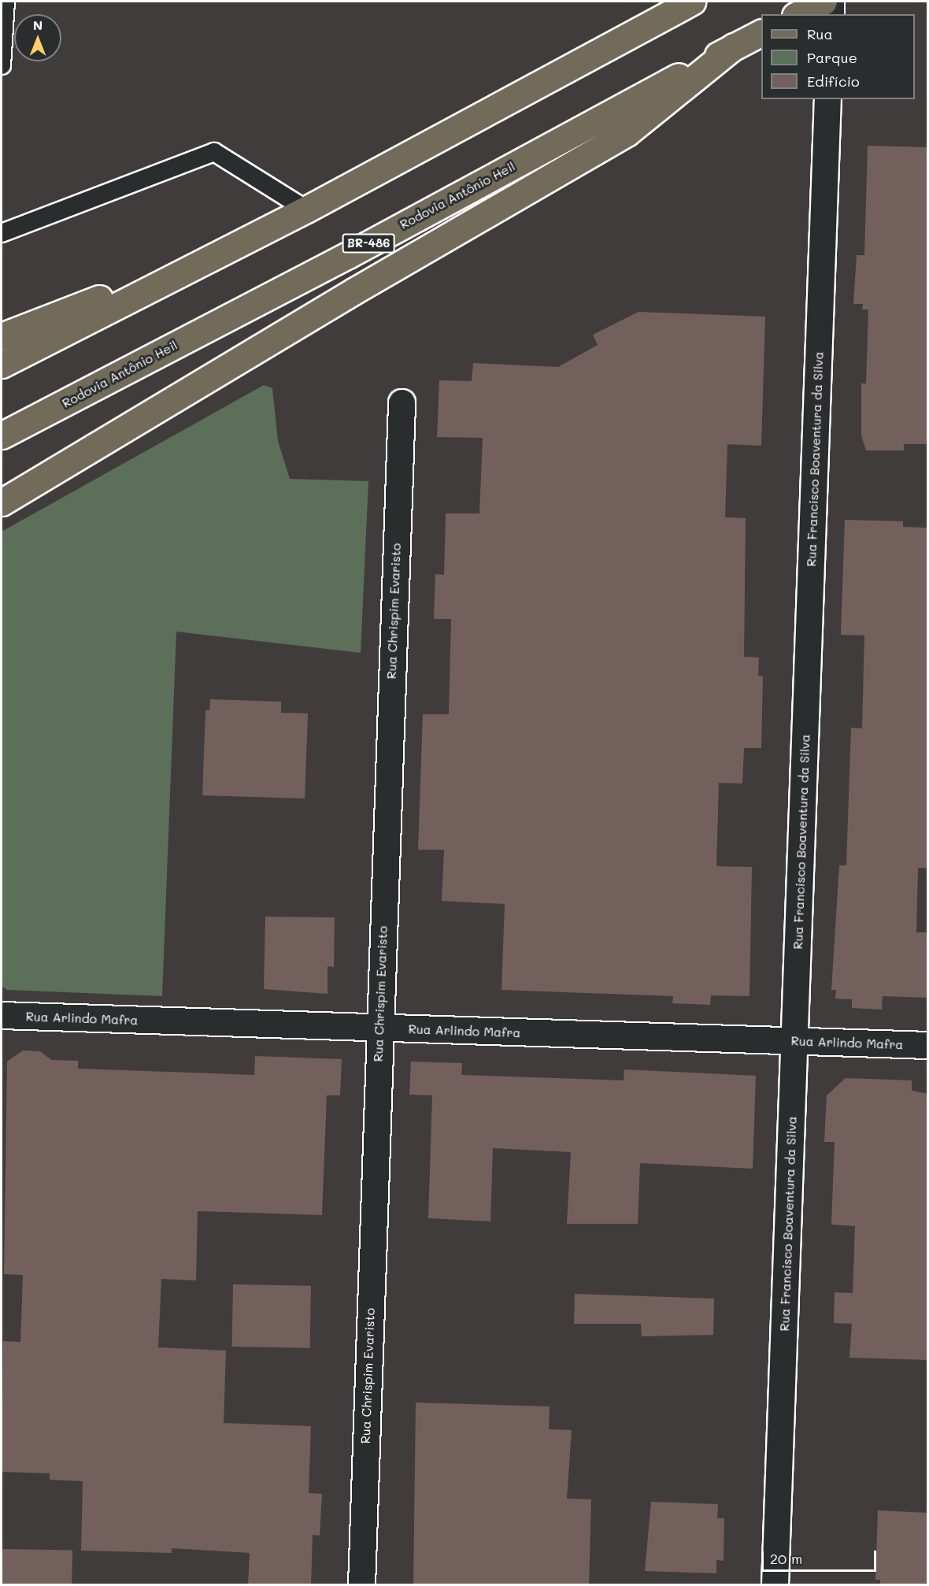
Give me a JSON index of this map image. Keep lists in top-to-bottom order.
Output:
{
  "streets": {
    "main road": ["Rodovia Antônio Heil", "BR-486"],
    "street": ["Rua Francisco Boaventura da Silva", "Rua Chrispim Evaristo", "Rua Arlindo Mafra"]
  },
  "crossings": [
    ["Rua Francisco Boaventura da Silva", "Rua Arlindo Mafra"],
    ["Rua Chrispim Evaristo", "Rua Arlindo Mafra"]
  ],
  "legend": ["Rua", "Parque", "Edifício"],
  "scale_bar": "20 m",
  "north": "top"
}
